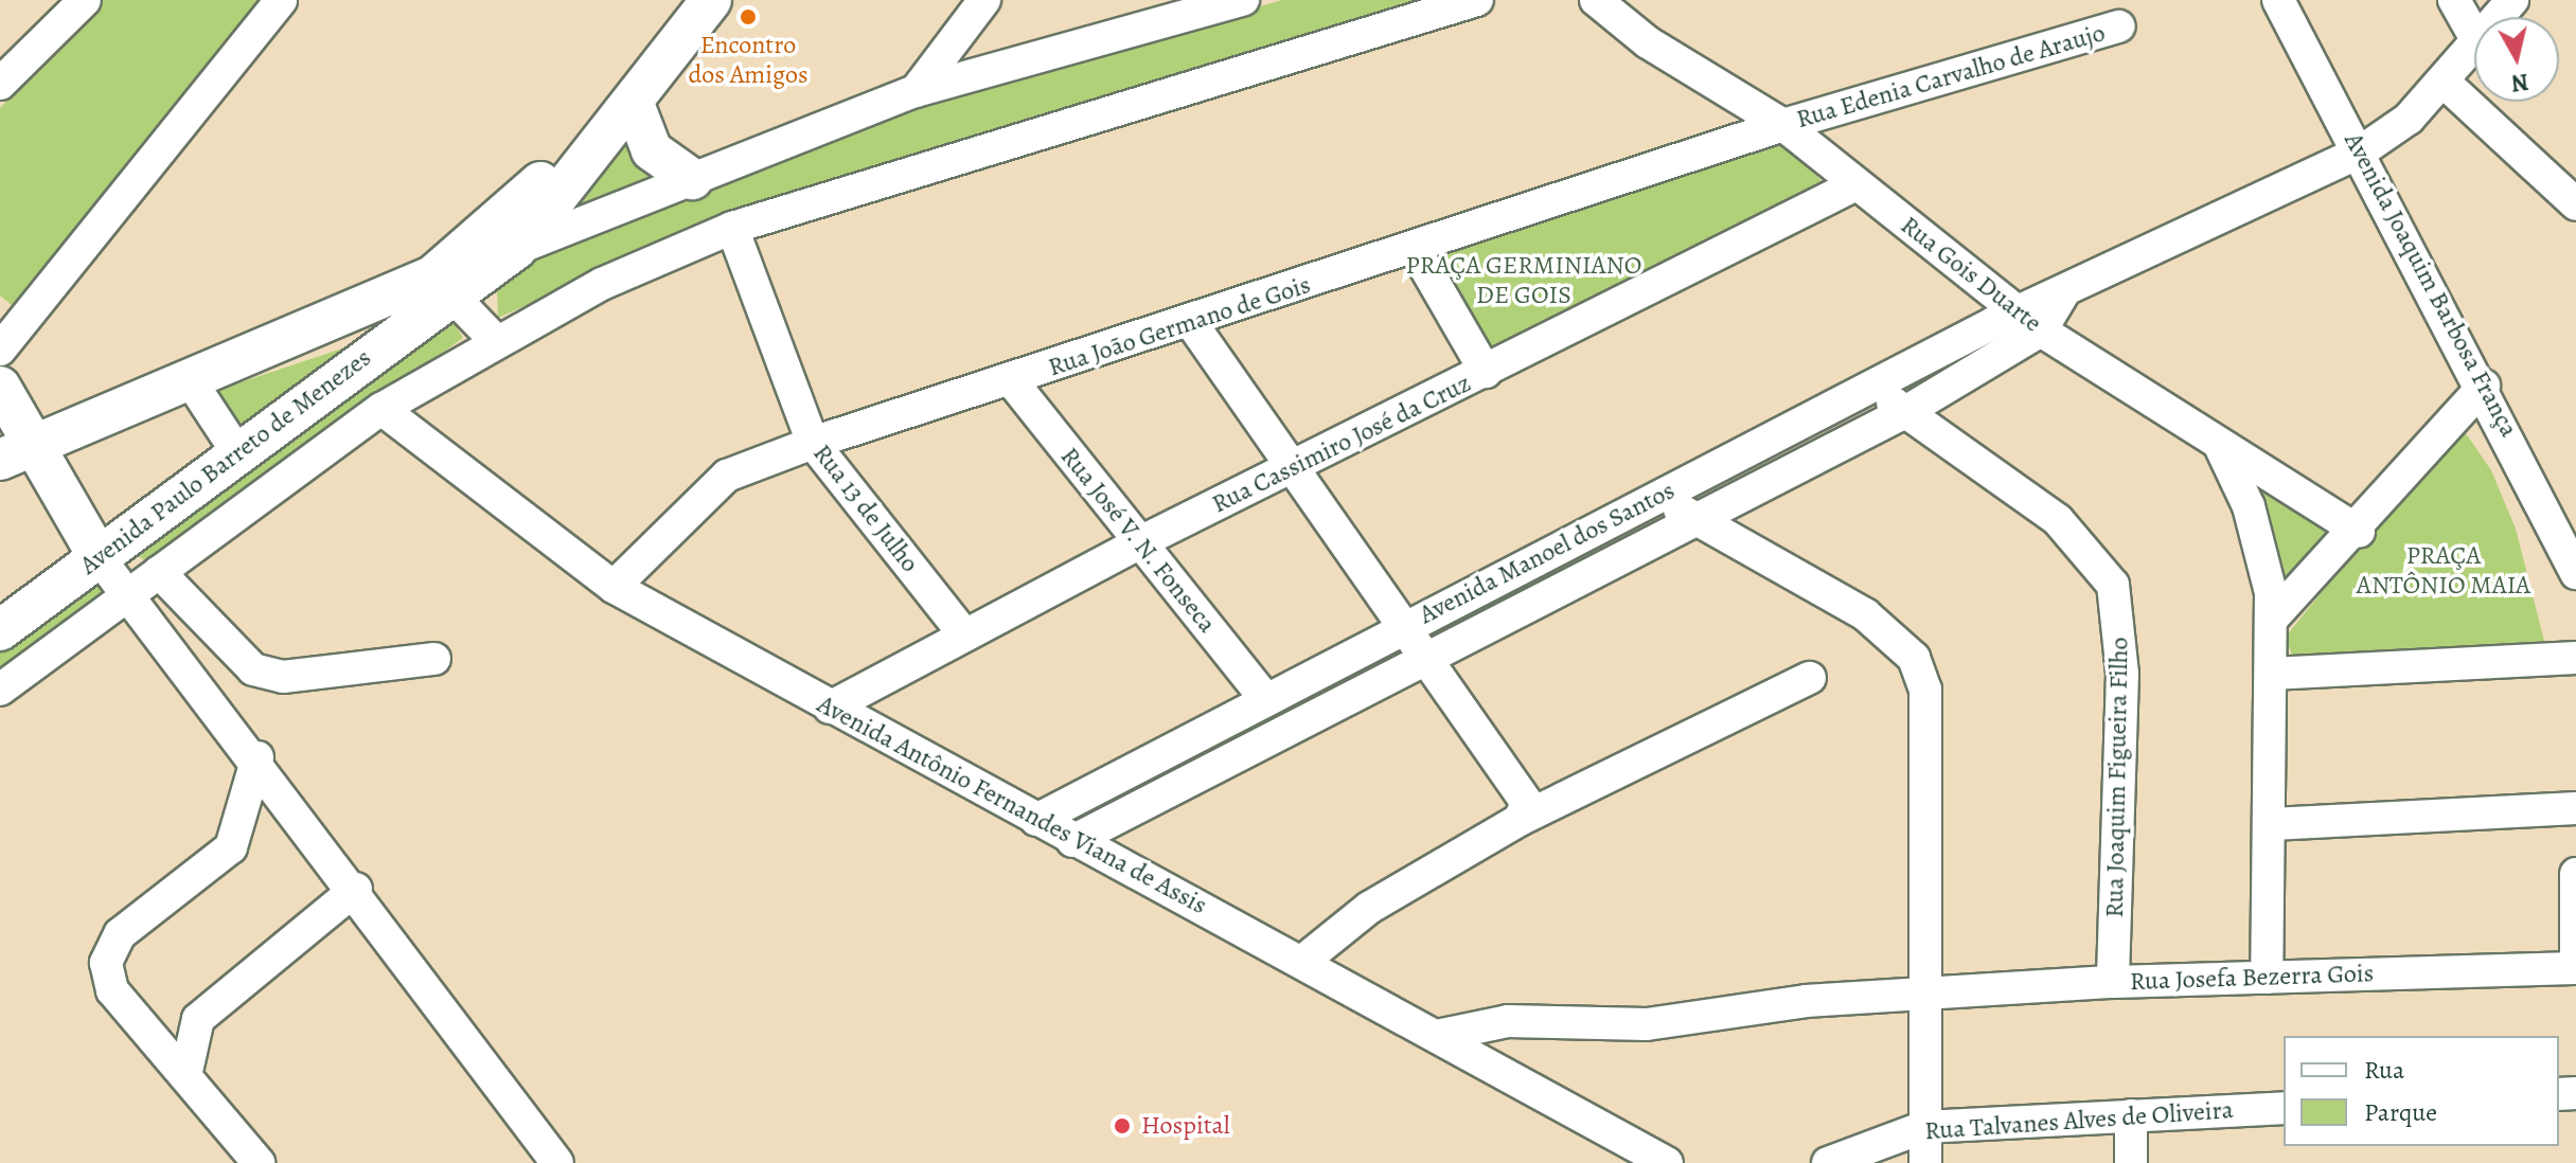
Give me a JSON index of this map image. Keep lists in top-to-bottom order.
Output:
{
  "streets": {
    "main road": ["Avenida Paulo Barreto de Menezes"],
    "street": [
      "Rua Edenia Carvalho de Araujo",
      "Rua Gois Duarte",
      "Avenida Joaquim Barbosa França",
      "Rua João Germano de Gois",
      "Rua Cassimiro José da Cruz",
      "Rua 13 de Julho",
      "Rua José V. N. Fonseca",
      "Avenida Manoel dos Santos",
      "Rua Joaquim Figueira Filho",
      "Avenida Antônio Fernandes Viana de Assis",
      "Rua Josefa Bezerra Gois",
      "Rua Talvanes Alves de Oliveira"
    ]
  },
  "crossings": [
    ["Rua Edenia Carvalho de Araujo", "Rua Gois Duarte"],
    ["Rua Edenia Carvalho de Araujo", "Rua João Germano de Gois"],
    ["Rua Gois Duarte", "Rua João Germano de Gois"],
    ["Rua Gois Duarte", "Rua Cassimiro José da Cruz"],
    ["Rua Gois Duarte", "Avenida Manoel dos Santos"],
    ["Avenida Joaquim Barbosa França", "Avenida Manoel dos Santos"],
    ["Rua João Germano de Gois", "Rua 13 de Julho"],
    ["Rua João Germano de Gois", "Rua José V. N. Fonseca"],
    ["Rua João Germano de Gois", "Avenida Antônio Fernandes Viana de Assis"],
    ["Rua Cassimiro José da Cruz", "Rua 13 de Julho"],
    ["Rua Cassimiro José da Cruz", "Rua José V. N. Fonseca"],
    ["Rua Cassimiro José da Cruz", "Avenida Antônio Fernandes Viana de Assis"],
    ["Rua José V. N. Fonseca", "Avenida Manoel dos Santos"],
    ["Avenida Manoel dos Santos", "Rua Joaquim Figueira Filho"],
    ["Avenida Manoel dos Santos", "Avenida Antônio Fernandes Viana de Assis"],
    ["Rua Joaquim Figueira Filho", "Rua Josefa Bezerra Gois"],
    ["Avenida Antônio Fernandes Viana de Assis", "Rua Josefa Bezerra Gois"]
  ],
  "parks": ["PRAÇA GERMINIANO DE GOIS", "PRAÇA ANTÔNIO MAIA"],
  "places": ["Encontro dos Amigos", "Hospital"],
  "legend": ["Rua", "Parque"],
  "north": "bottom"
}
